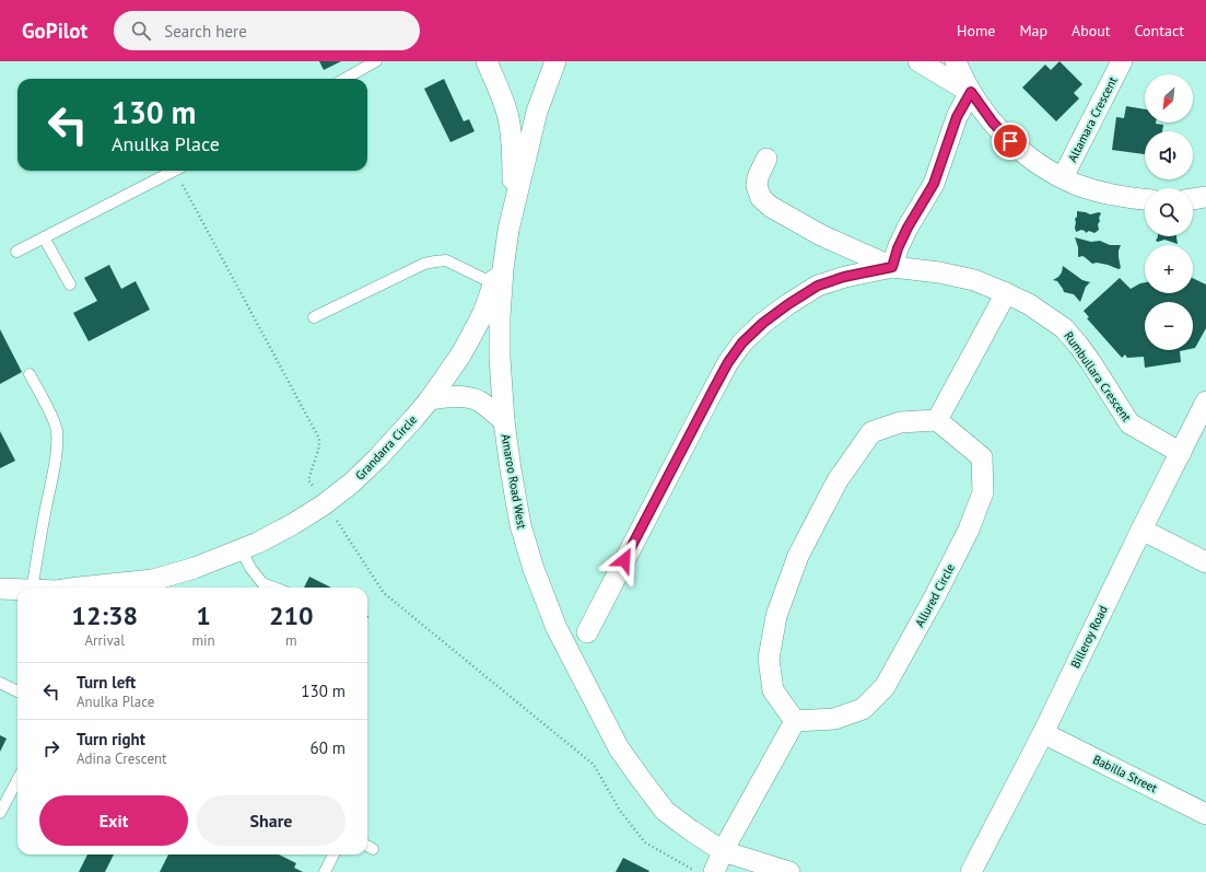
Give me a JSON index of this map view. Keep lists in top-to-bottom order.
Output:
{
  "streets": {
    "street": [
      "Altamara Crescent",
      "Rumbullara Crescent",
      "Grandarra Circle",
      "Amaroo Road West",
      "Allured Circle",
      "Billeroy Road",
      "Babilla Street"
    ]
  },
  "crossings": [
    ["Rumbullara Crescent", "Billeroy Road"],
    ["Grandarra Circle", "Amaroo Road West"],
    ["Billeroy Road", "Babilla Street"]
  ],
  "north": "bottom left",
  "page": {
    "header": "GoPilot",
    "search": "Search here",
    "nav": [
      "Home",
      "Map",
      "About",
      "Contact"
    ],
    "map_buttons": ["+", "−"],
    "turn": ["130 m", "Anulka Place"],
    "eta": [
      "12:38",
      "Arrival",
      "1",
      "min",
      "210",
      "m"
    ],
    "list": [
      {
        "name": "Turn left",
        "note": "Anulka Place",
        "value": "130 m"
      },
      {
        "name": "Turn right",
        "note": "Adina Crescent",
        "value": "60 m"
      }
    ],
    "buttons": ["Exit", "Share"]
  }
}
